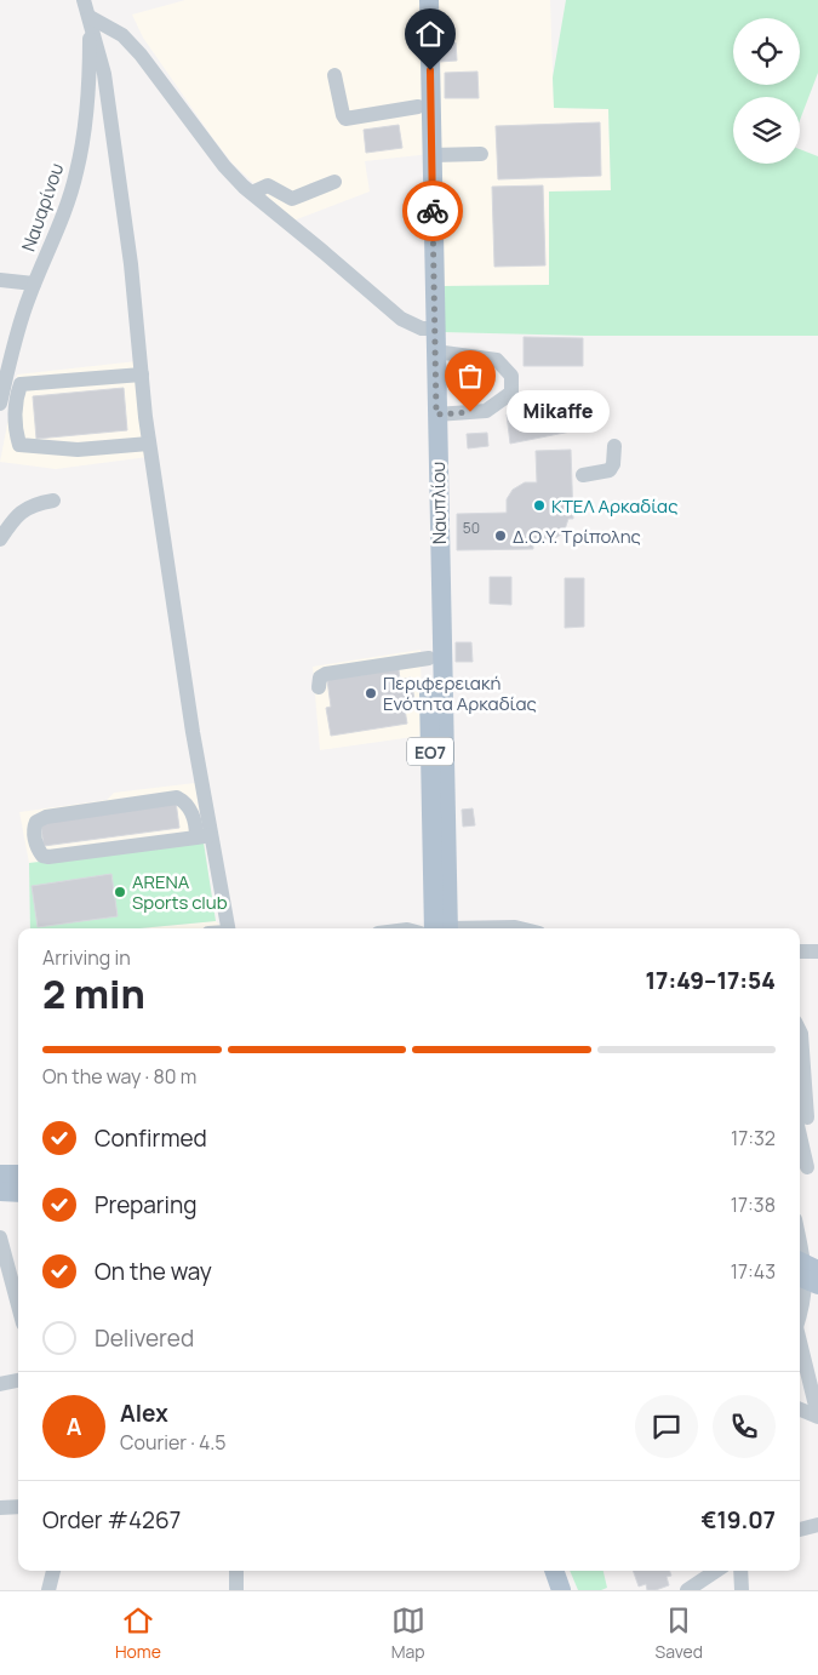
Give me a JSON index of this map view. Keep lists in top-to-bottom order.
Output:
{
  "streets": {
    "main road": ["Ναυπλίου", "ΕΟ7"],
    "street": ["Ναυαρίνου"]
  },
  "places": [
    "Mikaffe",
    "ΚΤΕΛ Αρκαδίας",
    "Δ.Ο.Υ. Τρίπολης",
    "Περιφερειακή Ενότητα Αρκαδίας",
    "ARENA Sports club"
  ],
  "house_numbers": ["50"],
  "page": {
    "bubble": "Mikaffe",
    "heading": ["2 min", "Arriving in", "17:49–17:54"],
    "panel": [
      "Alex",
      "Courier · 4.5",
      "Order #4267",
      "€19.07"
    ],
    "bar": "On the way · 80 m",
    "list": [
      ["Confirmed", "17:32"],
      ["Preparing", "17:38"],
      ["On the way", "17:43"],
      "Delivered"
    ],
    "round": "A",
    "tabs": ["Home", "Map", "Saved"]
  }
}
